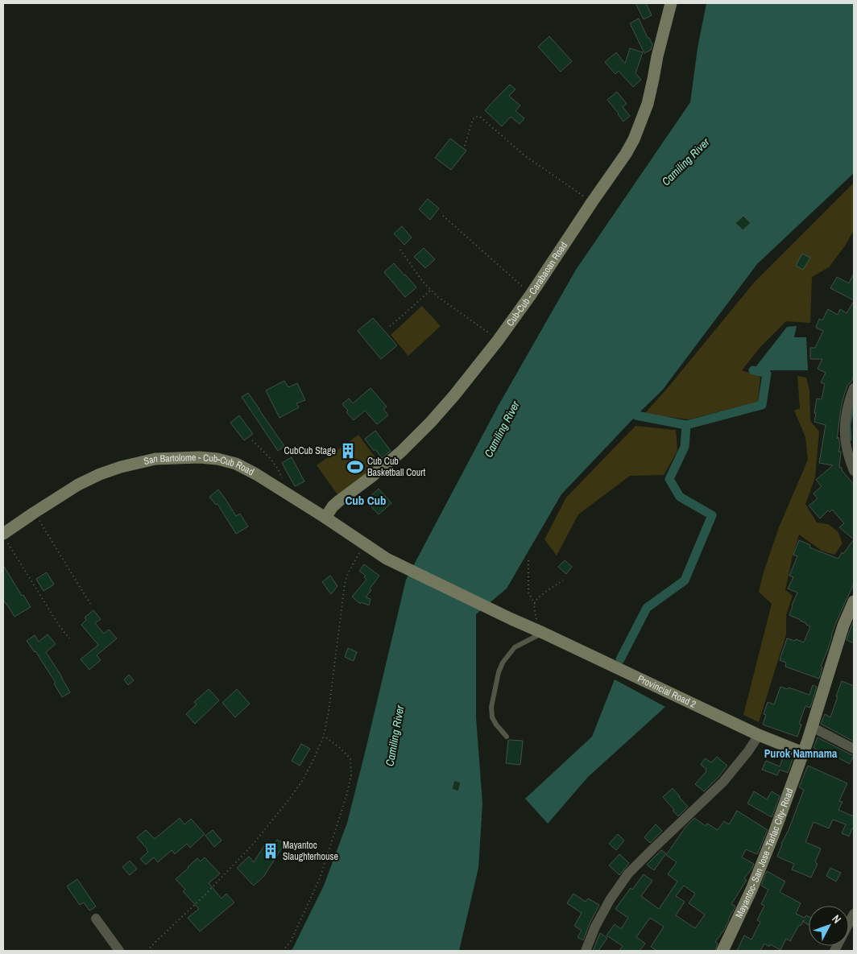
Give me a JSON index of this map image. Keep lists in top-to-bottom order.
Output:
{
  "streets": {
    "street": [
      "Cub-Cub - Carabaoan Road",
      "San Bartolome - Cub-Cub Road",
      "Provincial Road 2",
      "Mayantoc- San Jose -Tarlac City- Road"
    ]
  },
  "crossings": [
    ["Cub-Cub - Carabaoan Road", "San Bartolome - Cub-Cub Road"],
    ["San Bartolome - Cub-Cub Road", "Provincial Road 2"],
    ["Provincial Road 2", "Mayantoc- San Jose -Tarlac City- Road"]
  ],
  "districts": ["Cub Cub", "Purok Namnama"],
  "water": ["Camiling River"],
  "places": {
    "building": ["CubCub Stage", "Mayantoc Slaughterhouse"],
    "sports": ["Cub Cub Basketball Court"]
  },
  "north": "top right"
}
